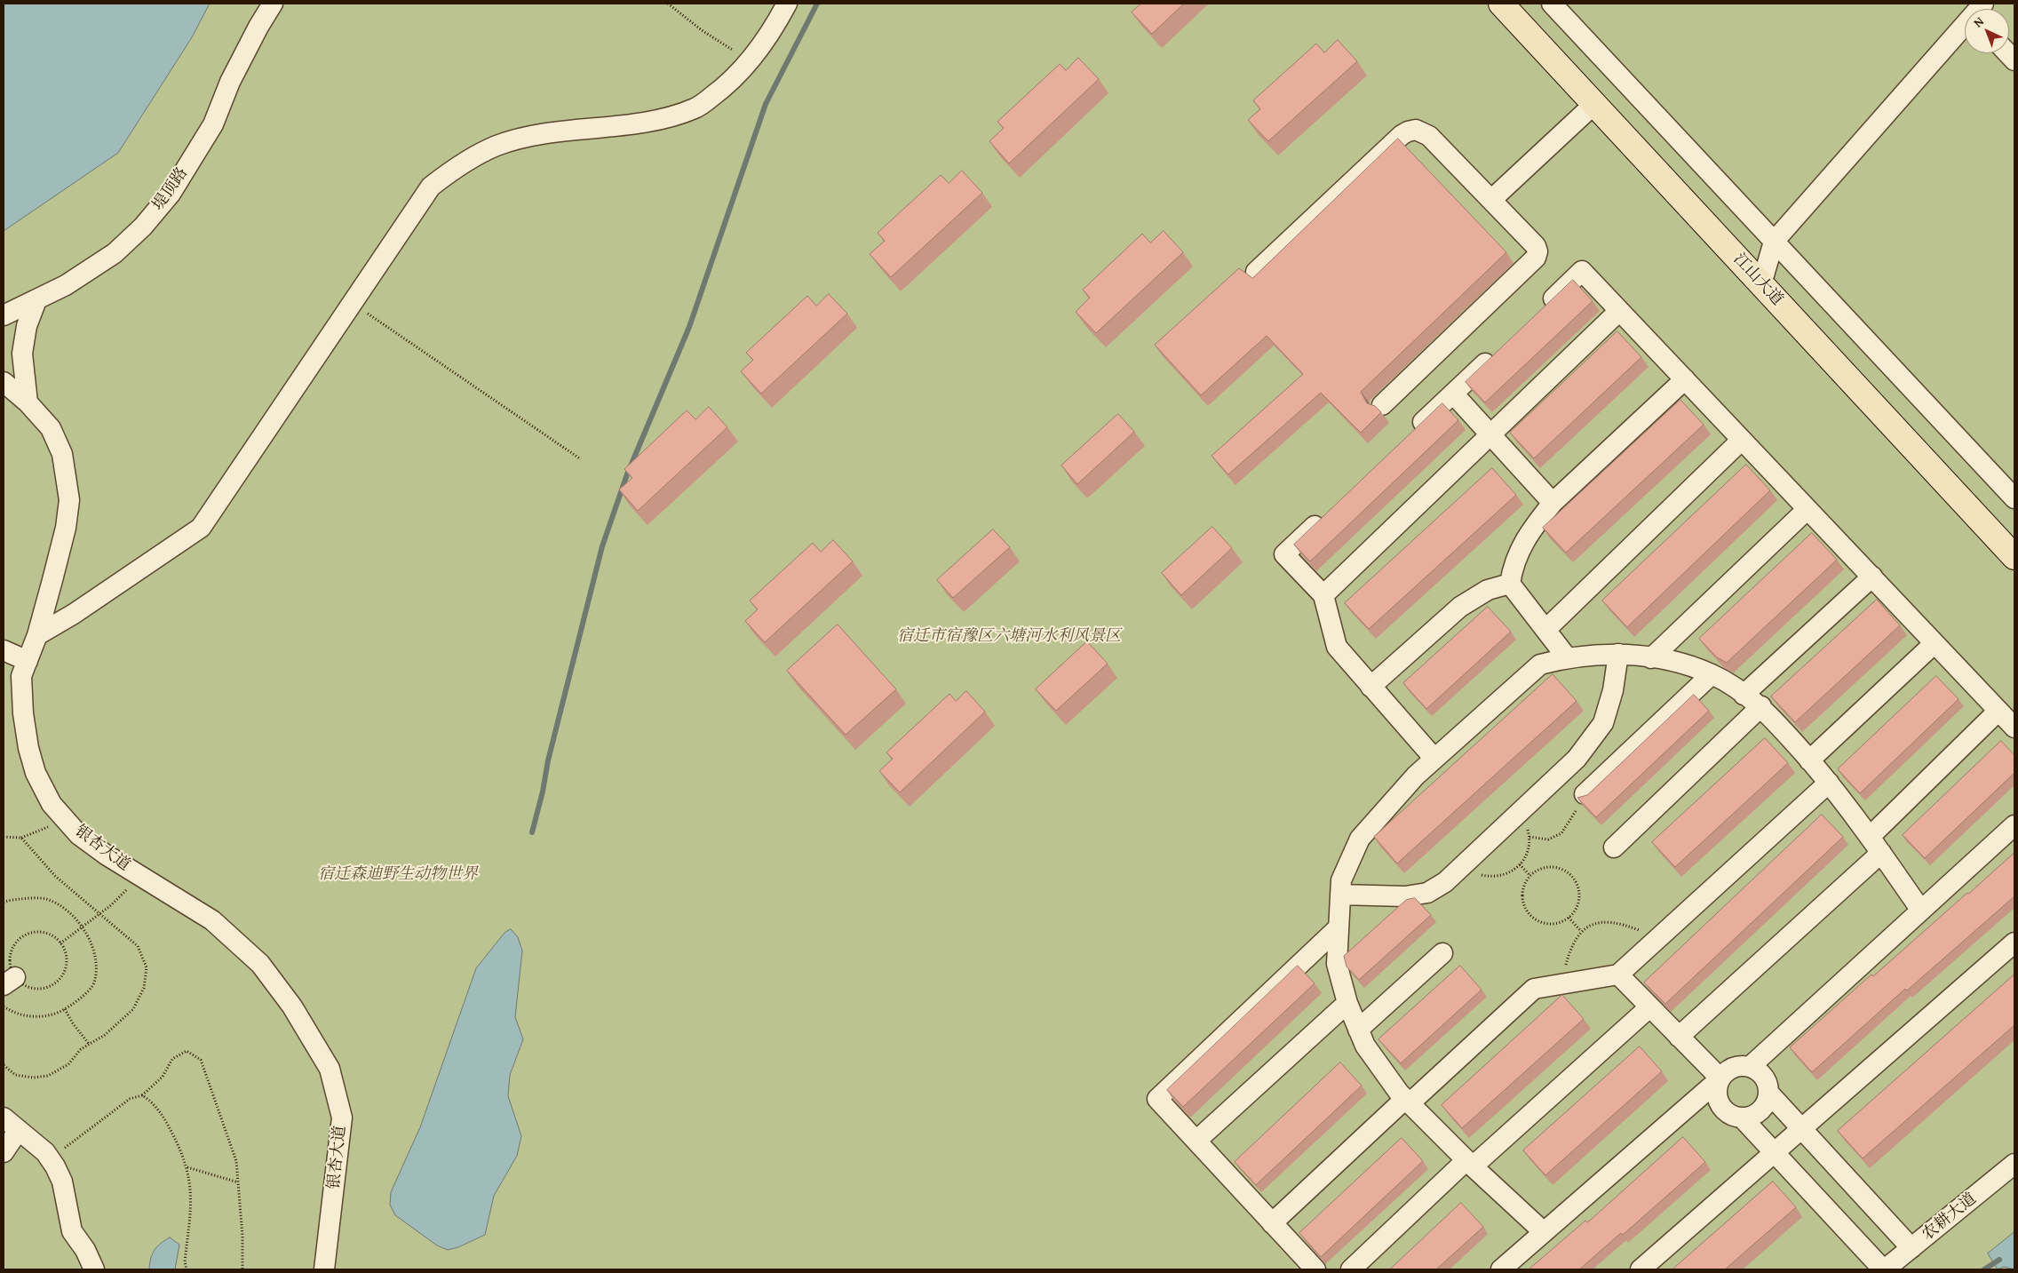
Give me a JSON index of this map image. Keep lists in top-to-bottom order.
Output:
{
  "streets": {
    "main road": ["江山大道"],
    "street": ["堤顶路", "银杏大道", "农耕大道"]
  },
  "parks": ["宿迁市宿豫区六塘河水利风景区", "宿迁森迪野生动物世界"],
  "north": "top left"
}
